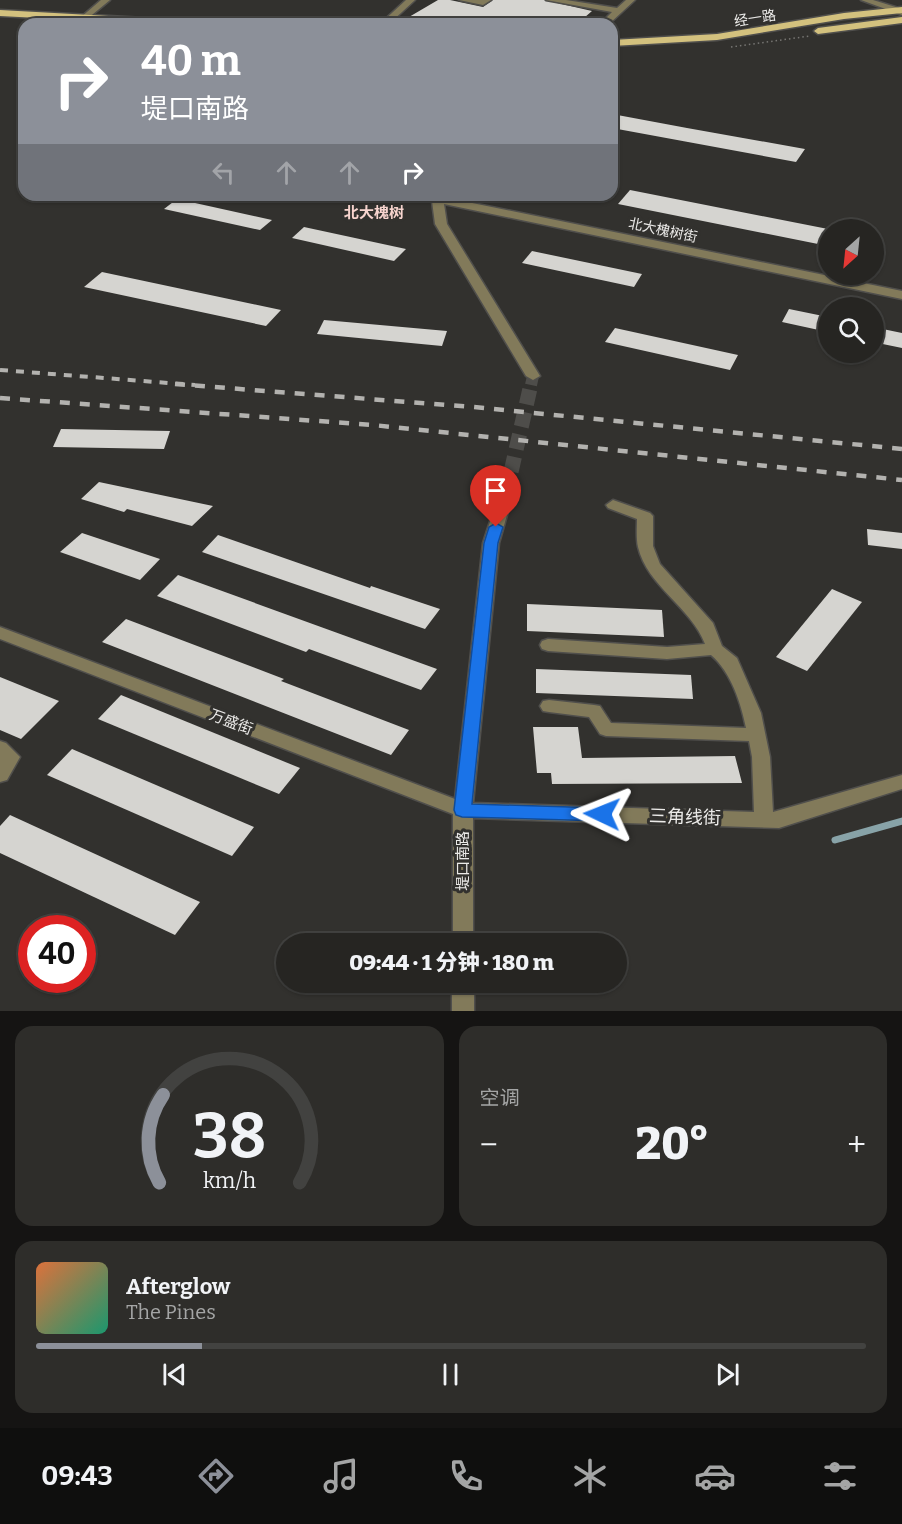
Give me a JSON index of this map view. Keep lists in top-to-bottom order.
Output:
{
  "streets": {
    "main road": ["经一路"],
    "street": [
      "北大槐树街",
      "万盛街",
      "三角线街",
      "堤口南路"
    ]
  },
  "crossings": [
    ["万盛街", "三角线街"],
    ["万盛街", "堤口南路"],
    ["三角线街", "堤口南路"]
  ],
  "districts": ["北大槐树"],
  "north": "bottom left",
  "page": {
    "turn": ["40 m", "堤口南路"],
    "limit": "40",
    "trip": "09:44 · 1 分钟 · 180 m",
    "tile": "空调",
    "heat": ["−", "20°", "+"],
    "song": ["Afterglow", "The Pines"],
    "tabs": "09:43",
    "gauge": ["38", "km/h"]
  }
}
